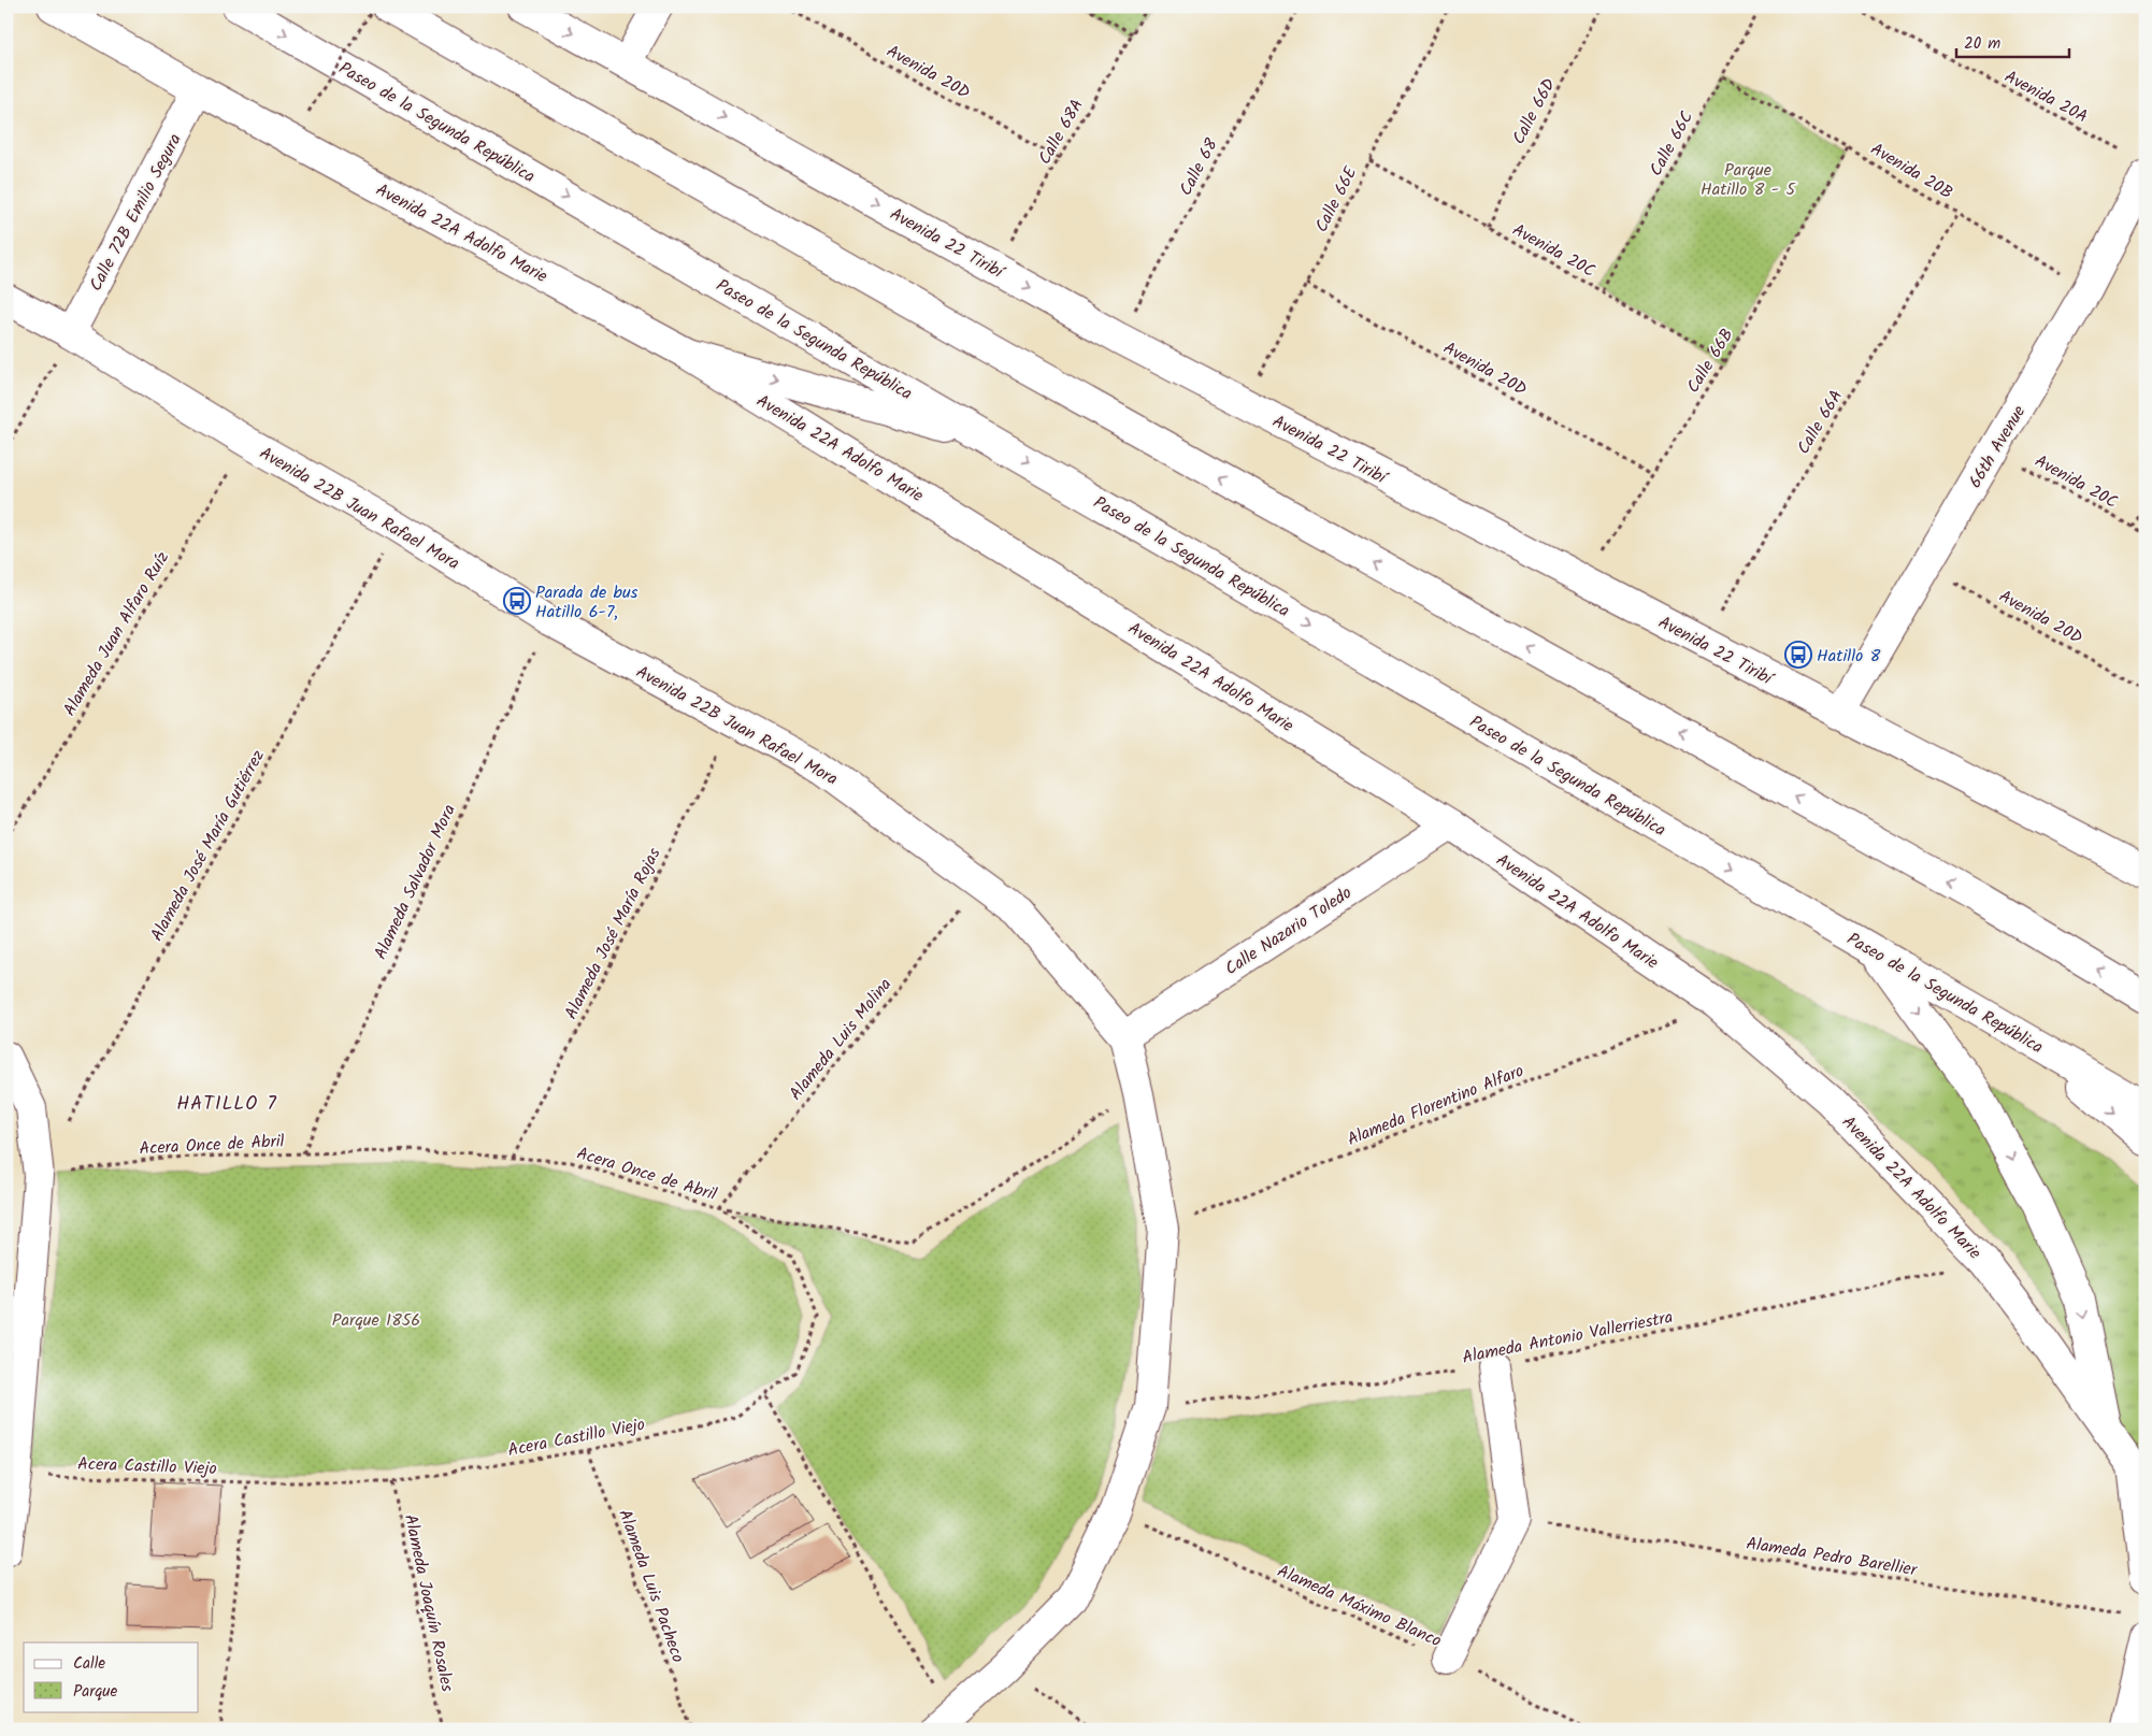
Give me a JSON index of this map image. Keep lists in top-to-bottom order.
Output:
{
  "streets": {
    "main road": [
      "Paseo de la Segunda República",
      "Calle 72B Emilio Segura",
      "Avenida 22A Adolfo Marie",
      "Avenida 22 Tiribí",
      "66th Avenue",
      "Avenida 22B Juan Rafael Mora",
      "Calle Nazario Toledo"
    ],
    "path": [
      "Avenida 20D",
      "Avenida 20A",
      "Calle 66D",
      "Calle 68A",
      "Calle 66C",
      "Calle 68",
      "Avenida 20B",
      "Calle 66E",
      "Avenida 20C",
      "Calle 66B",
      "Calle 66A",
      "Alameda Juan Alfaro Ruíz",
      "Alameda José María Gutiérrez",
      "Alameda Salvador Mora",
      "Alameda José María Rojas",
      "Alameda Luis Molina",
      "Alameda Florentino Alfaro",
      "Acera Once de Abril",
      "Alameda Antonio Vallerriestra",
      "Acera Castillo Viejo",
      "Alameda Pedro Barellier",
      "Alameda Luis Pacheco",
      "Alameda Joaquín Rosales",
      "Alameda Máximo Blanco"
    ]
  },
  "crossings": [
    ["Avenida 20D", "Calle 68A"],
    ["Avenida 20D", "Calle 66E"],
    ["Avenida 20D", "Calle 66B"],
    ["Avenida 20D", "66th Avenue"],
    ["Calle 66D", "Avenida 20C"],
    ["Calle 68A", "Avenida 22 Tiribí"],
    ["Calle 66C", "Avenida 20B"],
    ["Calle 66C", "Avenida 20C"],
    ["Calle 68", "Avenida 22 Tiribí"],
    ["Avenida 20B", "Calle 66B"],
    ["Avenida 20B", "Calle 66A"],
    ["Avenida 20B", "66th Avenue"],
    ["Calle 66E", "Avenida 22 Tiribí"],
    ["Calle 66E", "Avenida 20C"],
    ["Calle 72B Emilio Segura", "Avenida 22A Adolfo Marie"],
    ["Calle 72B Emilio Segura", "Avenida 22B Juan Rafael Mora"],
    ["Avenida 22A Adolfo Marie", "Calle Nazario Toledo"],
    ["Avenida 22A Adolfo Marie", "Alameda Florentino Alfaro"],
    ["Avenida 22A Adolfo Marie", "Alameda Antonio Vallerriestra"],
    ["Avenida 22 Tiribí", "Calle 66B"],
    ["Avenida 22 Tiribí", "Calle 66A"],
    ["Avenida 22 Tiribí", "66th Avenue"],
    ["Avenida 20C", "Calle 66B"],
    ["Avenida 20C", "66th Avenue"],
    ["Avenida 22B Juan Rafael Mora", "Alameda Juan Alfaro Ruíz"],
    ["Avenida 22B Juan Rafael Mora", "Alameda José María Gutiérrez"],
    ["Avenida 22B Juan Rafael Mora", "Alameda Salvador Mora"],
    ["Avenida 22B Juan Rafael Mora", "Calle Nazario Toledo"],
    ["Avenida 22B Juan Rafael Mora", "Alameda José María Rojas"],
    ["Avenida 22B Juan Rafael Mora", "Alameda Luis Molina"],
    ["Avenida 22B Juan Rafael Mora", "Alameda Florentino Alfaro"],
    ["Avenida 22B Juan Rafael Mora", "Acera Once de Abril"],
    ["Avenida 22B Juan Rafael Mora", "Alameda Antonio Vallerriestra"],
    ["Avenida 22B Juan Rafael Mora", "Alameda Máximo Blanco"],
    ["Alameda Salvador Mora", "Acera Once de Abril"],
    ["Alameda José María Rojas", "Acera Once de Abril"],
    ["Alameda Luis Molina", "Acera Once de Abril"],
    ["Alameda Luis Molina", "Acera Castillo Viejo"],
    ["Acera Once de Abril", "Acera Castillo Viejo"],
    ["Acera Castillo Viejo", "Alameda Luis Pacheco"],
    ["Acera Castillo Viejo", "Alameda Joaquín Rosales"]
  ],
  "districts": ["HATILLO 7"],
  "parks": ["Parque Hatillo 8 - 5", "Parque 1856"],
  "places": {
    "bus stop": ["Parada de bus Hatillo 6-7,", "Hatillo 8"]
  },
  "legend": ["Calle", "Parque"],
  "scale_bar": "20 m"
}
